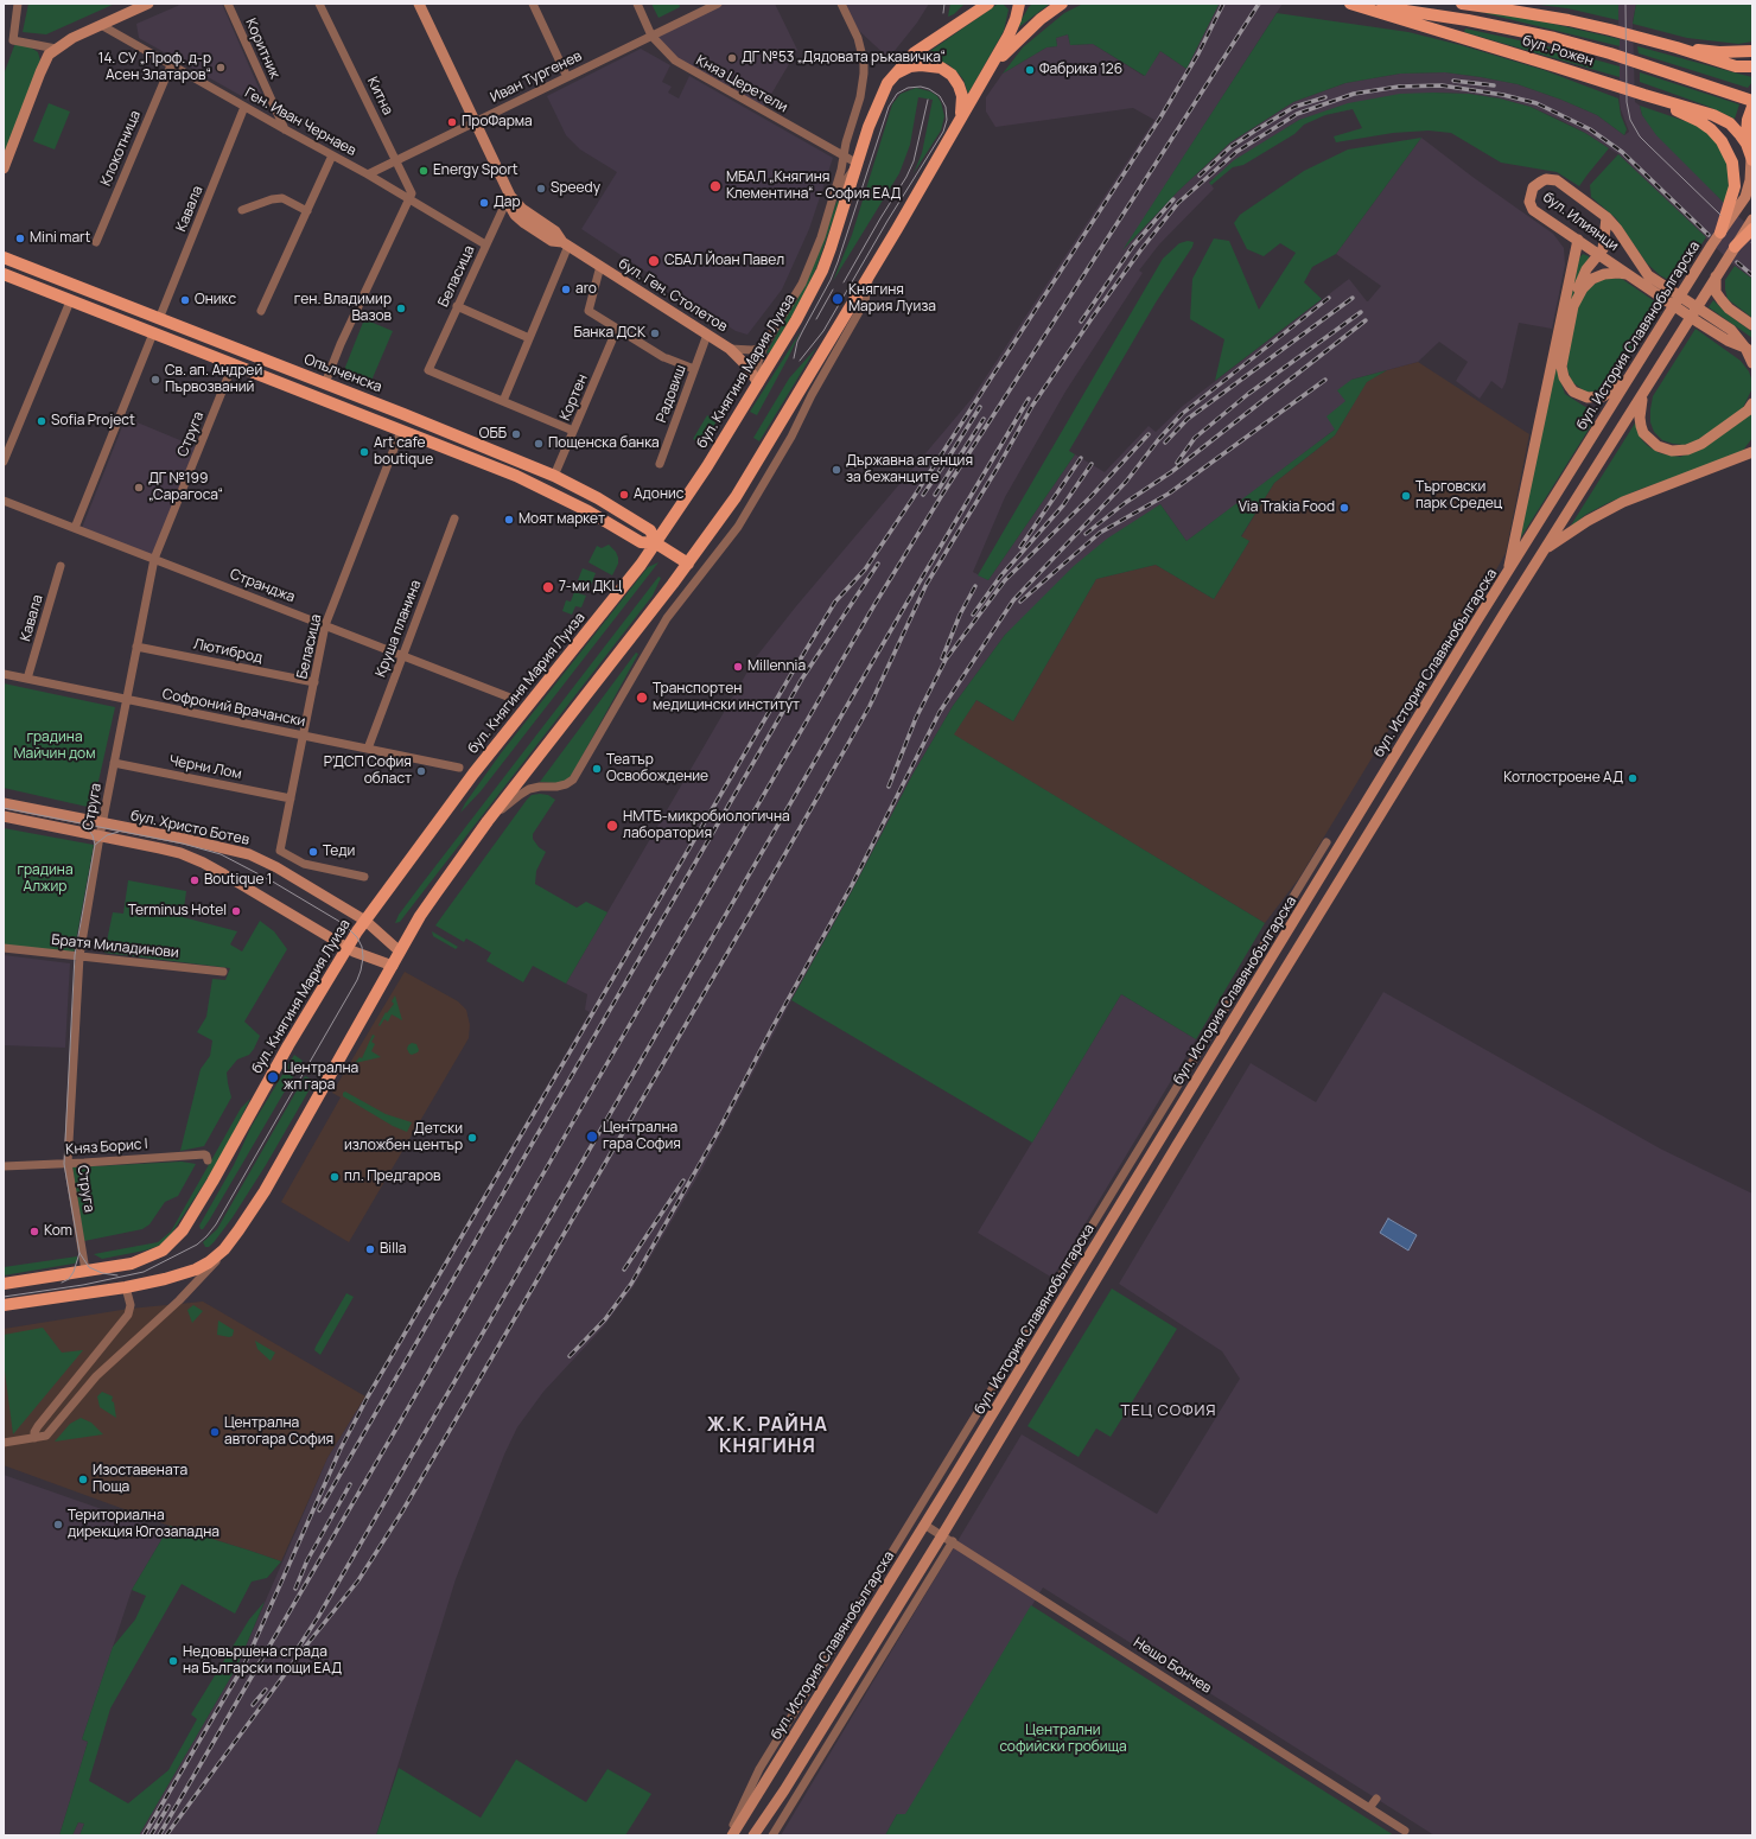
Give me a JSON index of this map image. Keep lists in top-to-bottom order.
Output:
{
  "streets": {
    "main road": [
      "бул. Рожен",
      "бул. Илиянци",
      "бул. Ген. Столетов",
      "бул. История Славянобългарска",
      "бул. Княгиня Мария Луиза",
      "Опълченска",
      "бул. Христо Ботев"
    ],
    "street": [
      "Коритник",
      "Иван Тургенев",
      "Княз Церетели",
      "Китна",
      "Ген. Иван Чернаев",
      "Клокотница",
      "Кавала",
      "Беласица",
      "Радовиш",
      "Кортен",
      "Струга",
      "Странджа",
      "Круша планина",
      "Лютиброд",
      "Софроний Врачански",
      "Черни Лом",
      "Братя Миладинови",
      "Княз Борис I",
      "Нешо Бончев"
    ]
  },
  "crossings": [
    ["Коритник", "Ген. Иван Чернаев"],
    ["Иван Тургенев", "Княз Церетели"],
    ["Иван Тургенев", "Китна"],
    ["Иван Тургенев", "Ген. Иван Чернаев"],
    ["Иван Тургенев", "бул. Ген. Столетов"],
    ["Княз Церетели", "бул. Княгиня Мария Луиза"],
    ["Китна", "Ген. Иван Чернаев"],
    ["Ген. Иван Чернаев", "Клокотница"],
    ["Ген. Иван Чернаев", "Кавала"],
    ["Ген. Иван Чернаев", "Беласица"],
    ["Кавала", "Опълченска"],
    ["Кавала", "Софроний Врачански"],
    ["Беласица", "бул. Ген. Столетов"],
    ["Беласица", "Опълченска"],
    ["Беласица", "Странджа"],
    ["Беласица", "Лютиброд"],
    ["Беласица", "Софроний Врачански"],
    ["Беласица", "Черни Лом"],
    ["бул. Ген. Столетов", "бул. Княгиня Мария Луиза"],
    ["бул. Ген. Столетов", "Радовиш"],
    ["бул. История Славянобългарска", "Нешо Бончев"],
    ["бул. Княгиня Мария Луиза", "Опълченска"],
    ["бул. Княгиня Мария Луиза", "Струга"],
    ["бул. Княгиня Мария Луиза", "бул. Христо Ботев"],
    ["Опълченска", "Кортен"],
    ["Опълченска", "Струга"],
    ["Струга", "Странджа"],
    ["Струга", "Лютиброд"],
    ["Струга", "Софроний Врачански"],
    ["Струга", "Черни Лом"],
    ["Струга", "бул. Христо Ботев"],
    ["Струга", "Братя Миладинови"],
    ["Струга", "Княз Борис I"],
    ["Странджа", "Круша планина"],
    ["Круша планина", "Софроний Врачански"]
  ],
  "districts": ["ТЕЦ СОФИЯ", "Ж.К. РАЙНА КНЯГИНЯ"],
  "parks": ["градина Майчин дом", "градина Алжир", "Централни софийски гробища"],
  "places": [
    "ДГ №53 „Дядовата ръкавичка“",
    "14. СУ „Проф. д-р Асен Златаров“",
    "Фабрика 126",
    "ПроФарма",
    "Energy Sport",
    "МБАЛ „Княгиня Клементина“ - София ЕАД",
    "Speedy",
    "Дар",
    "Mini mart",
    "СБАЛ Йоан Павел",
    "aro",
    "Княгиня Мария Луиза",
    "Оникс",
    "ген. Владимир Вазов",
    "Банка ДСК",
    "Св. ап. Андрей Първозваний",
    "Sofia Project",
    "ОББ",
    "Пощенска банка",
    "Art cafe boutique",
    "Държавна агенция за бежанците",
    "ДГ №199 „Сарагоса“",
    "Адонис",
    "Търговски парк Средец",
    "Via Trakia Food",
    "Моят маркет",
    "7-ми ДКЦ",
    "Millennia",
    "Транспортен медицински институт",
    "Театър Освобождение",
    "Р'ДСП София област",
    "Котлостроене АД",
    "НМТБ-микробиологична лаборатория",
    "Теди",
    "Boutique 1",
    "Terminus Hotel",
    "Централна жп гара",
    "Централна гара София",
    "Детски изложбен център",
    "пл. Предгаров",
    "Kom",
    "Billa",
    "Централна автогара София",
    "Изоставената Поща",
    "Териториална дирекция Югозападна",
    "Недовършена сграда на Български пощи ЕАД"
  ]
}
